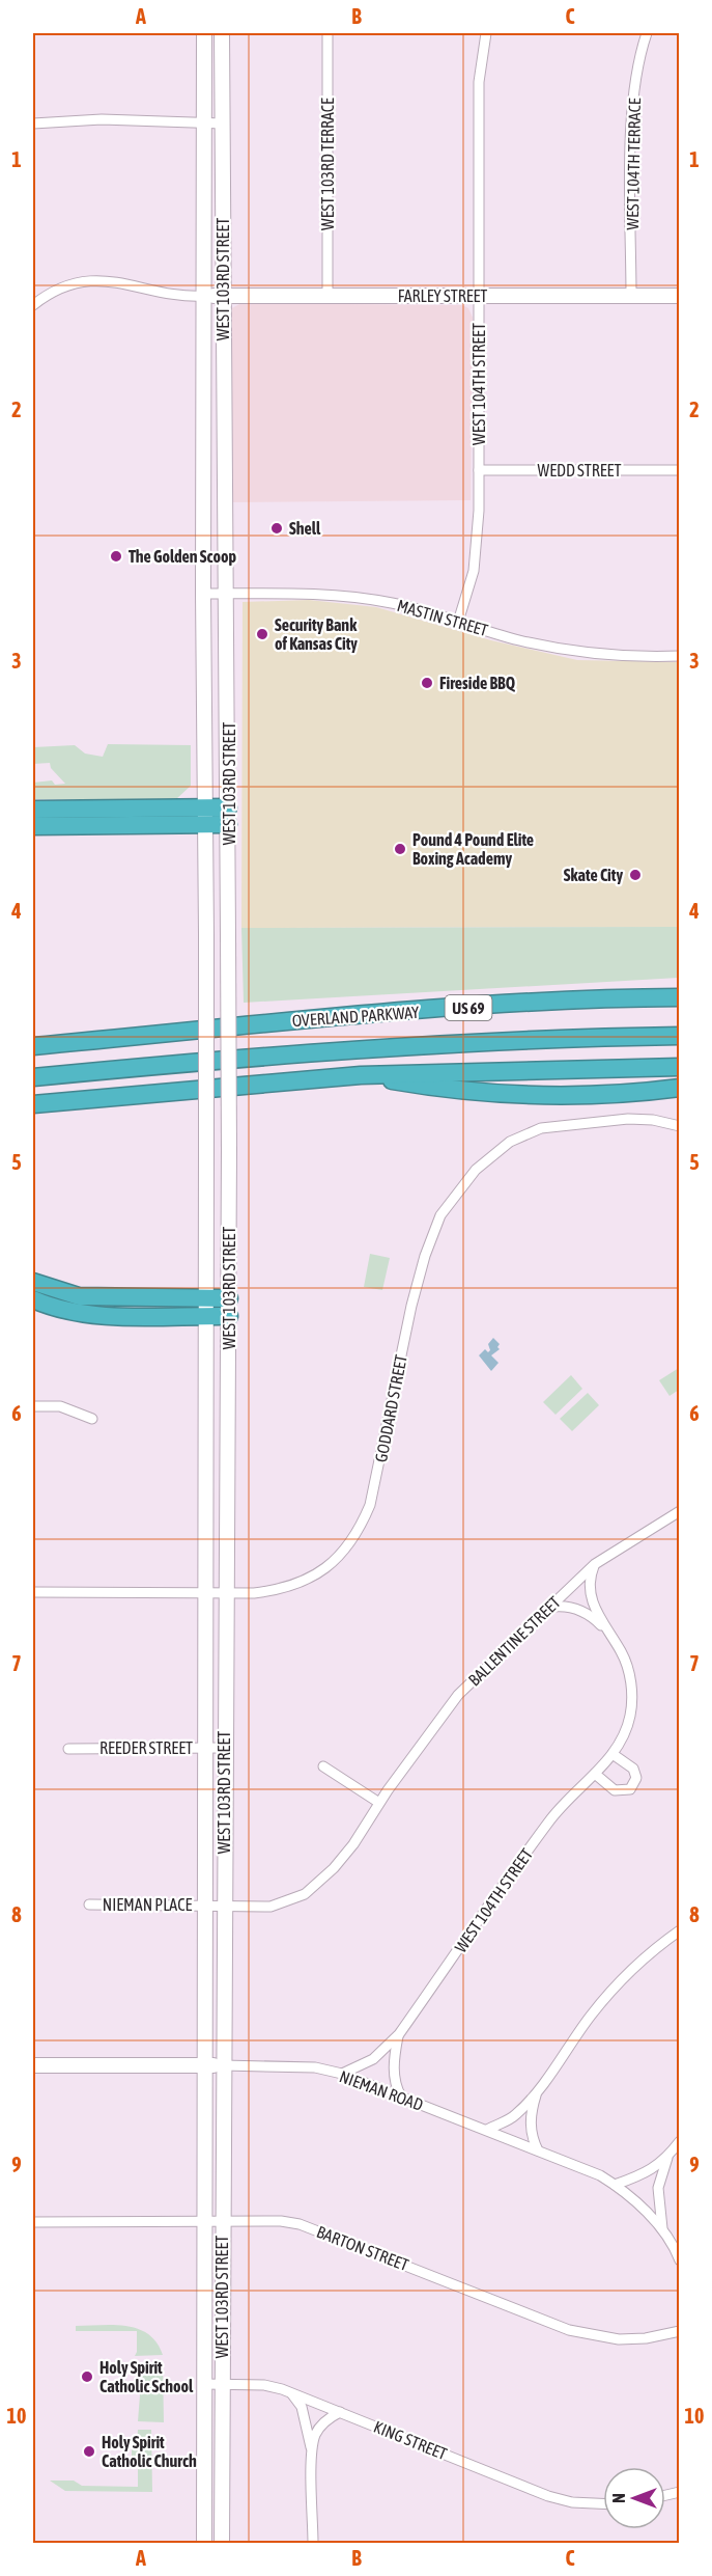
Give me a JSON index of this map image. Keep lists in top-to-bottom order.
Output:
{
  "streets": {
    "highway": ["US 69", "OVERLAND PARKWAY"],
    "main road": ["WEST 103RD STREET", "FARLEY STREET", "NIEMAN ROAD"],
    "street": [
      "WEST 103RD TERRACE",
      "WEST 104TH TERRACE",
      "WEST 104TH STREET",
      "WEDD STREET",
      "MASTIN STREET",
      "GODDARD STREET",
      "BALLENTINE STREET",
      "REEDER STREET",
      "NIEMAN PLACE",
      "BARTON STREET",
      "KING STREET"
    ]
  },
  "crossings": [
    ["WEST 103RD TERRACE", "FARLEY STREET"],
    ["WEST 104TH TERRACE", "FARLEY STREET"],
    ["WEST 103RD STREET", "FARLEY STREET"],
    ["WEST 103RD STREET", "MASTIN STREET"],
    ["WEST 103RD STREET", "GODDARD STREET"],
    ["WEST 103RD STREET", "BALLENTINE STREET"],
    ["WEST 103RD STREET", "REEDER STREET"],
    ["WEST 103RD STREET", "NIEMAN PLACE"],
    ["WEST 103RD STREET", "NIEMAN ROAD"],
    ["WEST 103RD STREET", "BARTON STREET"],
    ["WEST 103RD STREET", "KING STREET"],
    ["FARLEY STREET", "WEST 104TH STREET"],
    ["WEST 104TH STREET", "WEDD STREET"],
    ["WEST 104TH STREET", "MASTIN STREET"],
    ["WEST 104TH STREET", "BALLENTINE STREET"],
    ["WEST 104TH STREET", "NIEMAN ROAD"],
    ["BALLENTINE STREET", "NIEMAN PLACE"]
  ],
  "places": [
    "Shell",
    "The Golden Scoop",
    "Security Bank of Kansas City",
    "Fireside BBQ",
    "Pound 4 Pound Elite Boxing Academy",
    "Skate City",
    "Holy Spirit Catholic School",
    "Holy Spirit Catholic Church"
  ],
  "north": "left",
  "grid": {
    "columns": ["A", "B", "C"],
    "rows": [
      "1",
      "2",
      "3",
      "4",
      "5",
      "6",
      "7",
      "8",
      "9",
      "10"
    ]
  }
}
